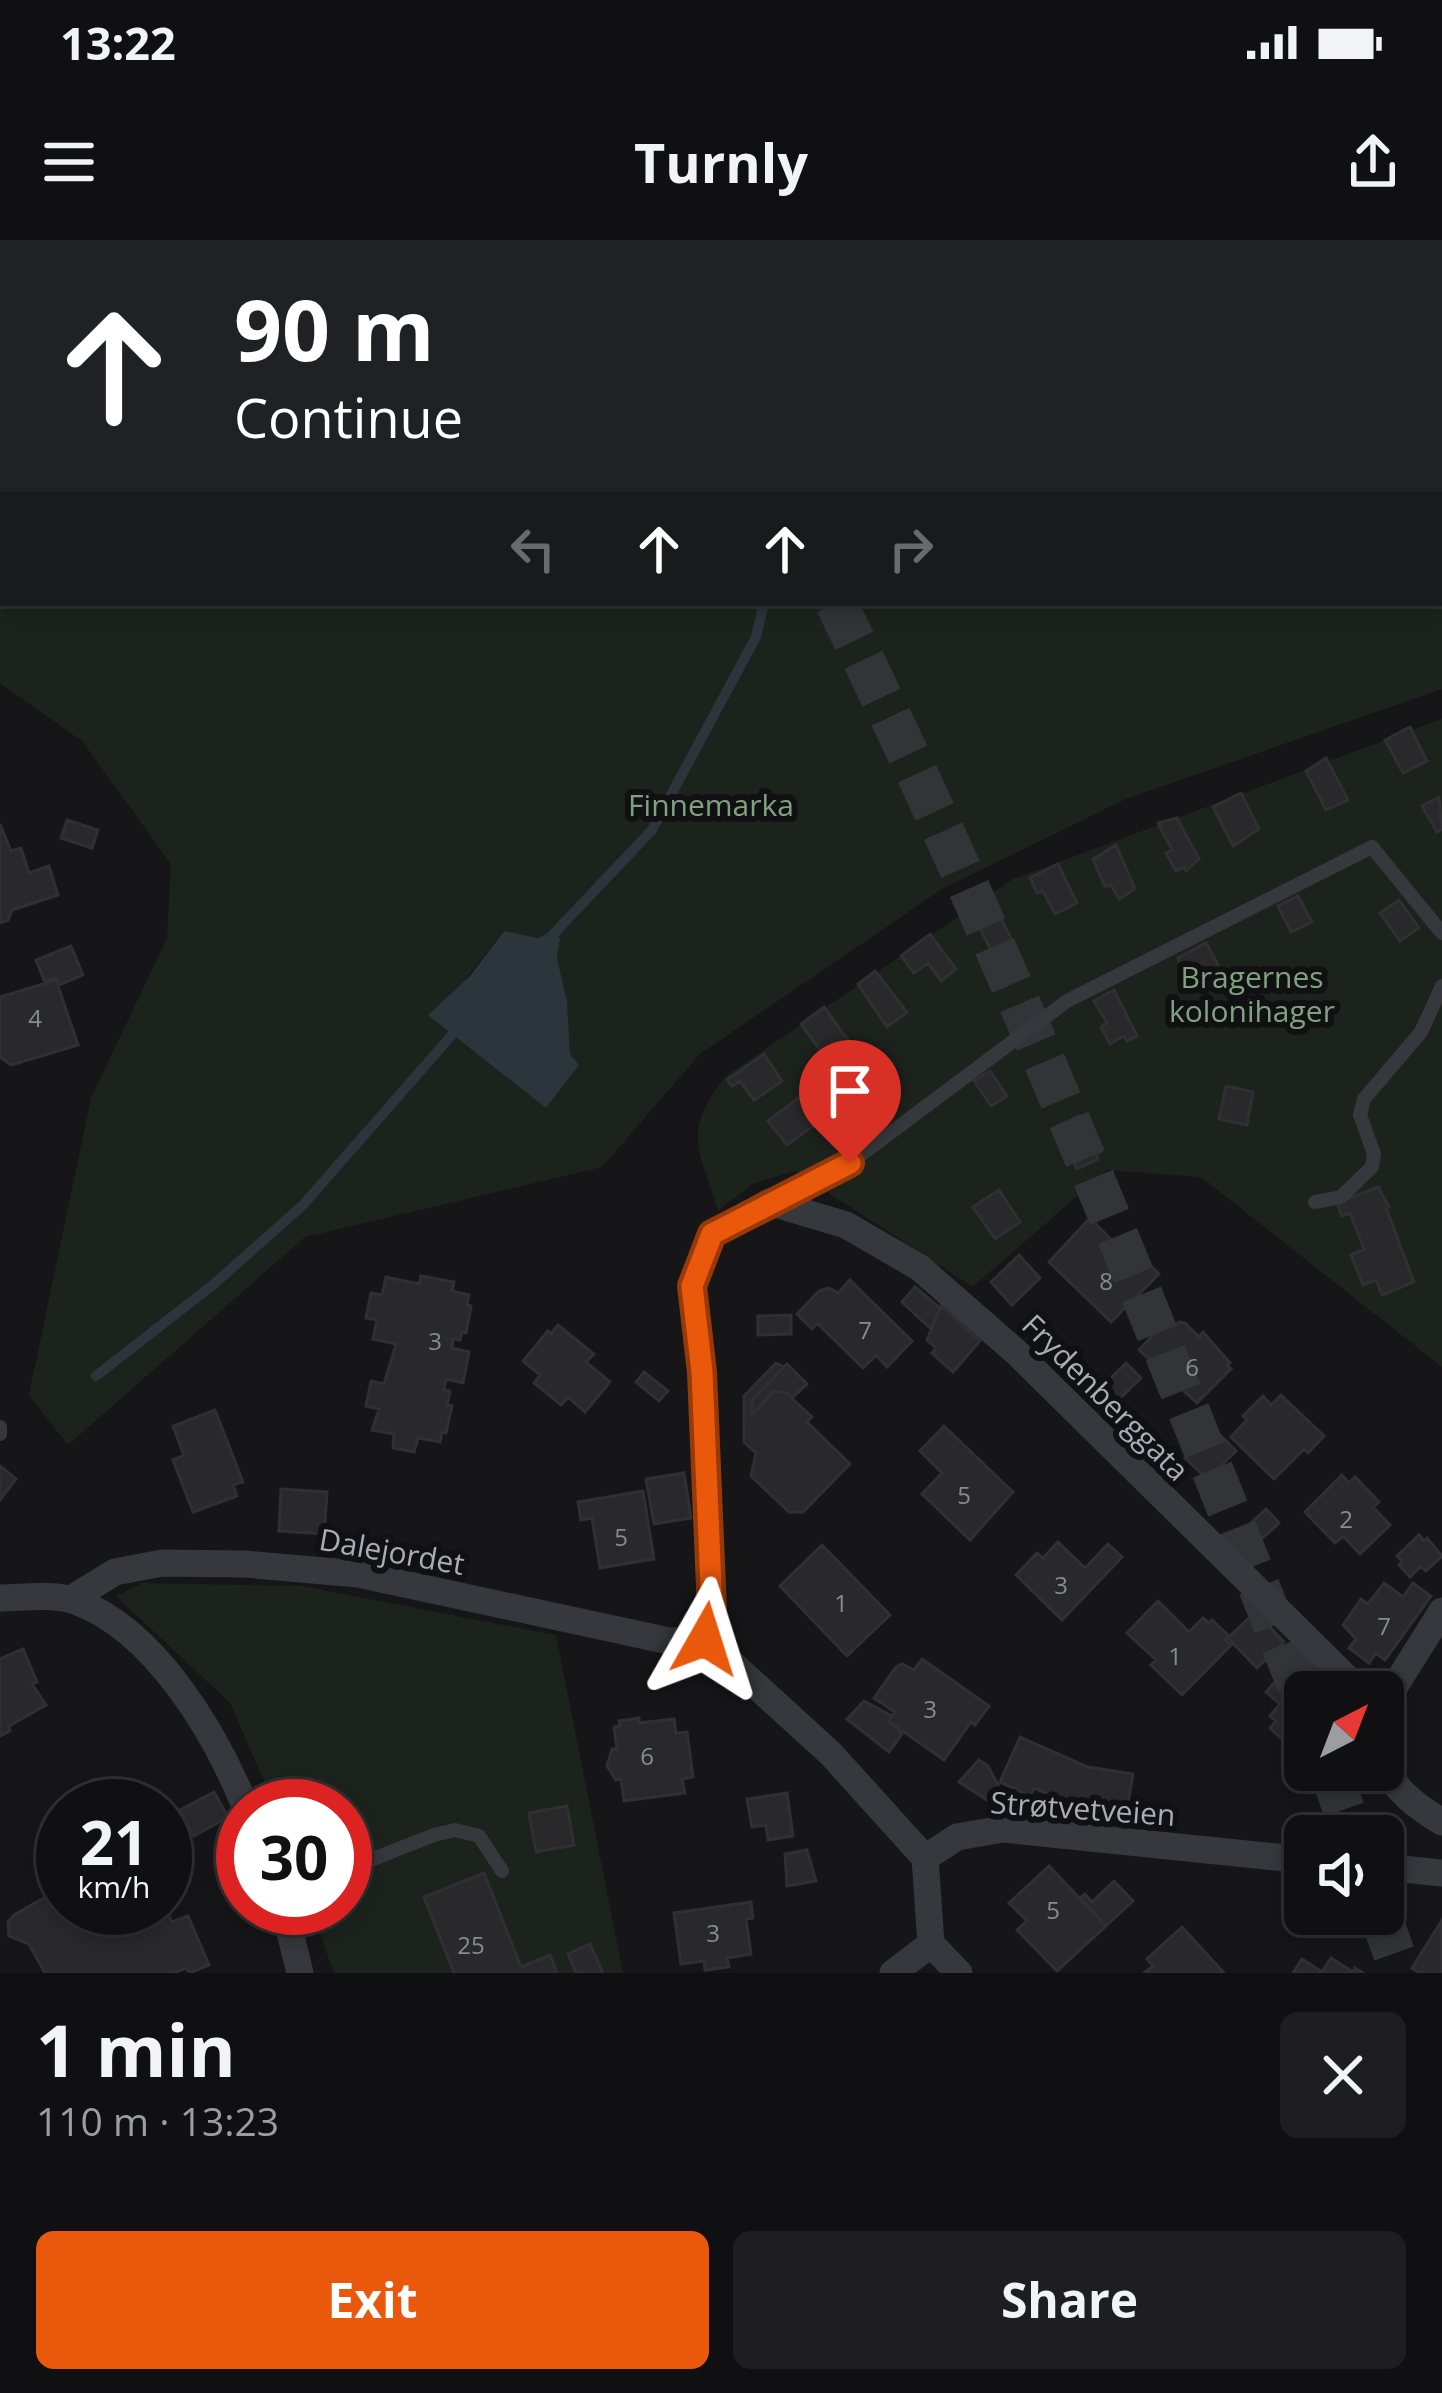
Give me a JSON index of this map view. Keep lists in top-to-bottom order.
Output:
{
  "streets": {
    "street": ["Frydenberggata", "Dalejordet", "Strøtvetveien"]
  },
  "parks": ["Finnemarka", "Bragernes kolonihager"],
  "house_numbers": [
    "4",
    "8",
    "7",
    "3",
    "6",
    "5",
    "2",
    "5",
    "3",
    "1",
    "7",
    "1",
    "3",
    "6",
    "5",
    "3",
    "25"
  ],
  "north": "top right",
  "page": {
    "status": "13:22",
    "header": "Turnly",
    "turn": ["90 m", "Continue"],
    "speed": "21 km/h",
    "limit": "30",
    "heading": ["1 min", "110 m · 13:23"],
    "buttons": ["Exit", "Share"]
  }
}
